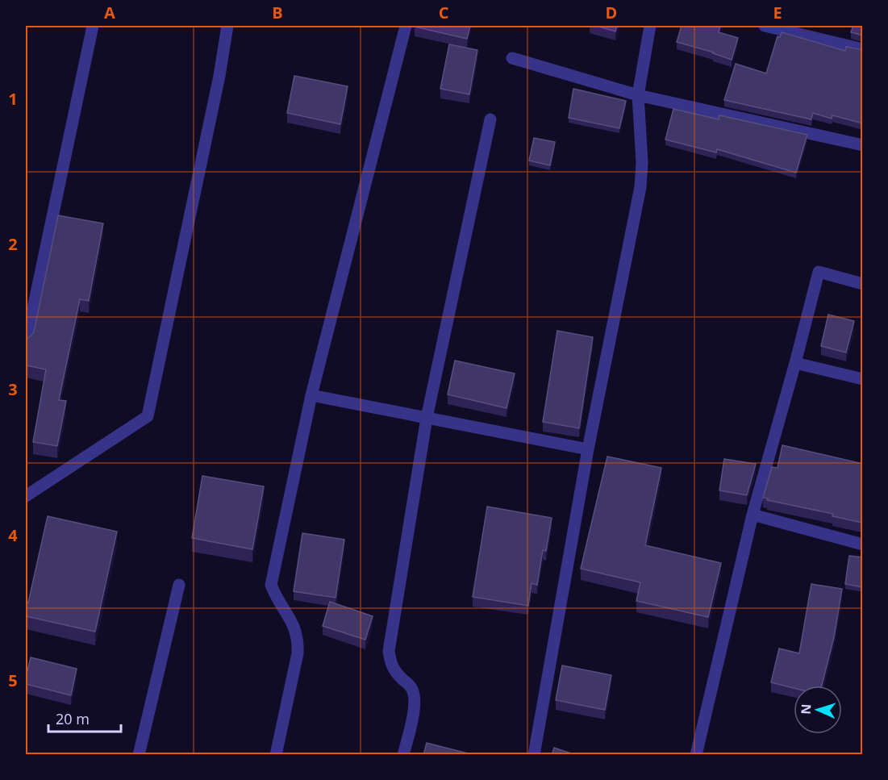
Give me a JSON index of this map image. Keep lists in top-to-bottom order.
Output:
{
  "scale_bar": "20 m",
  "north": "left",
  "grid": {
    "columns": [
      "A",
      "B",
      "C",
      "D",
      "E"
    ],
    "rows": [
      "1",
      "2",
      "3",
      "4",
      "5"
    ]
  }
}
